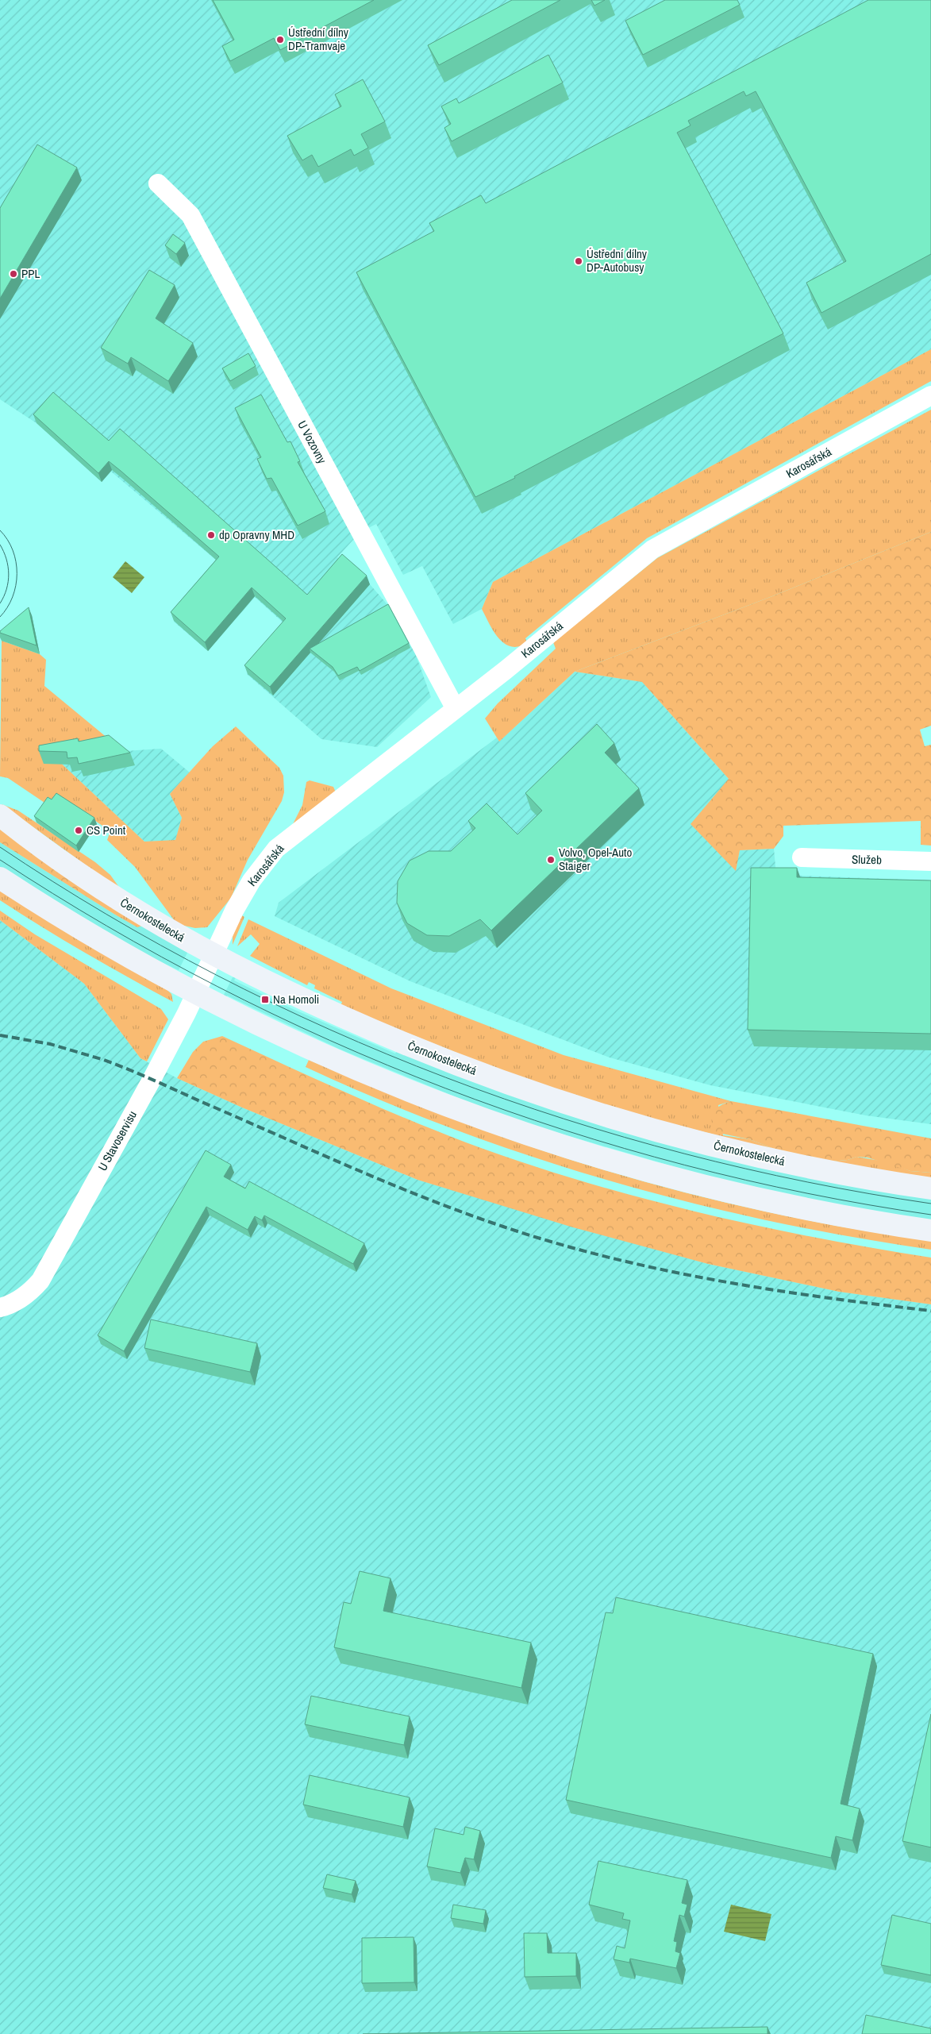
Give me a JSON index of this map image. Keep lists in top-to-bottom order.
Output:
{
  "streets": {
    "main road": ["Černokostelecká"],
    "street": [
      "U Vozovny",
      "Karosářská",
      "Služeb",
      "U Stavoservisu"
    ]
  },
  "crossings": [
    ["U Vozovny", "Karosářská"],
    ["Karosářská", "Černokostelecká"],
    ["Karosářská", "U Stavoservisu"],
    ["Černokostelecká", "U Stavoservisu"]
  ],
  "places": {
    "other": [
      "Ústřední dílny DP-Tramvaje",
      "Ústřední dílny DP-Autobusy",
      "PPL",
      "dp Opravny MHD",
      "CS Point",
      "Volvo, Opel-Auto Staiger"
    ],
    "transit": ["Na Homoli"]
  }
}
